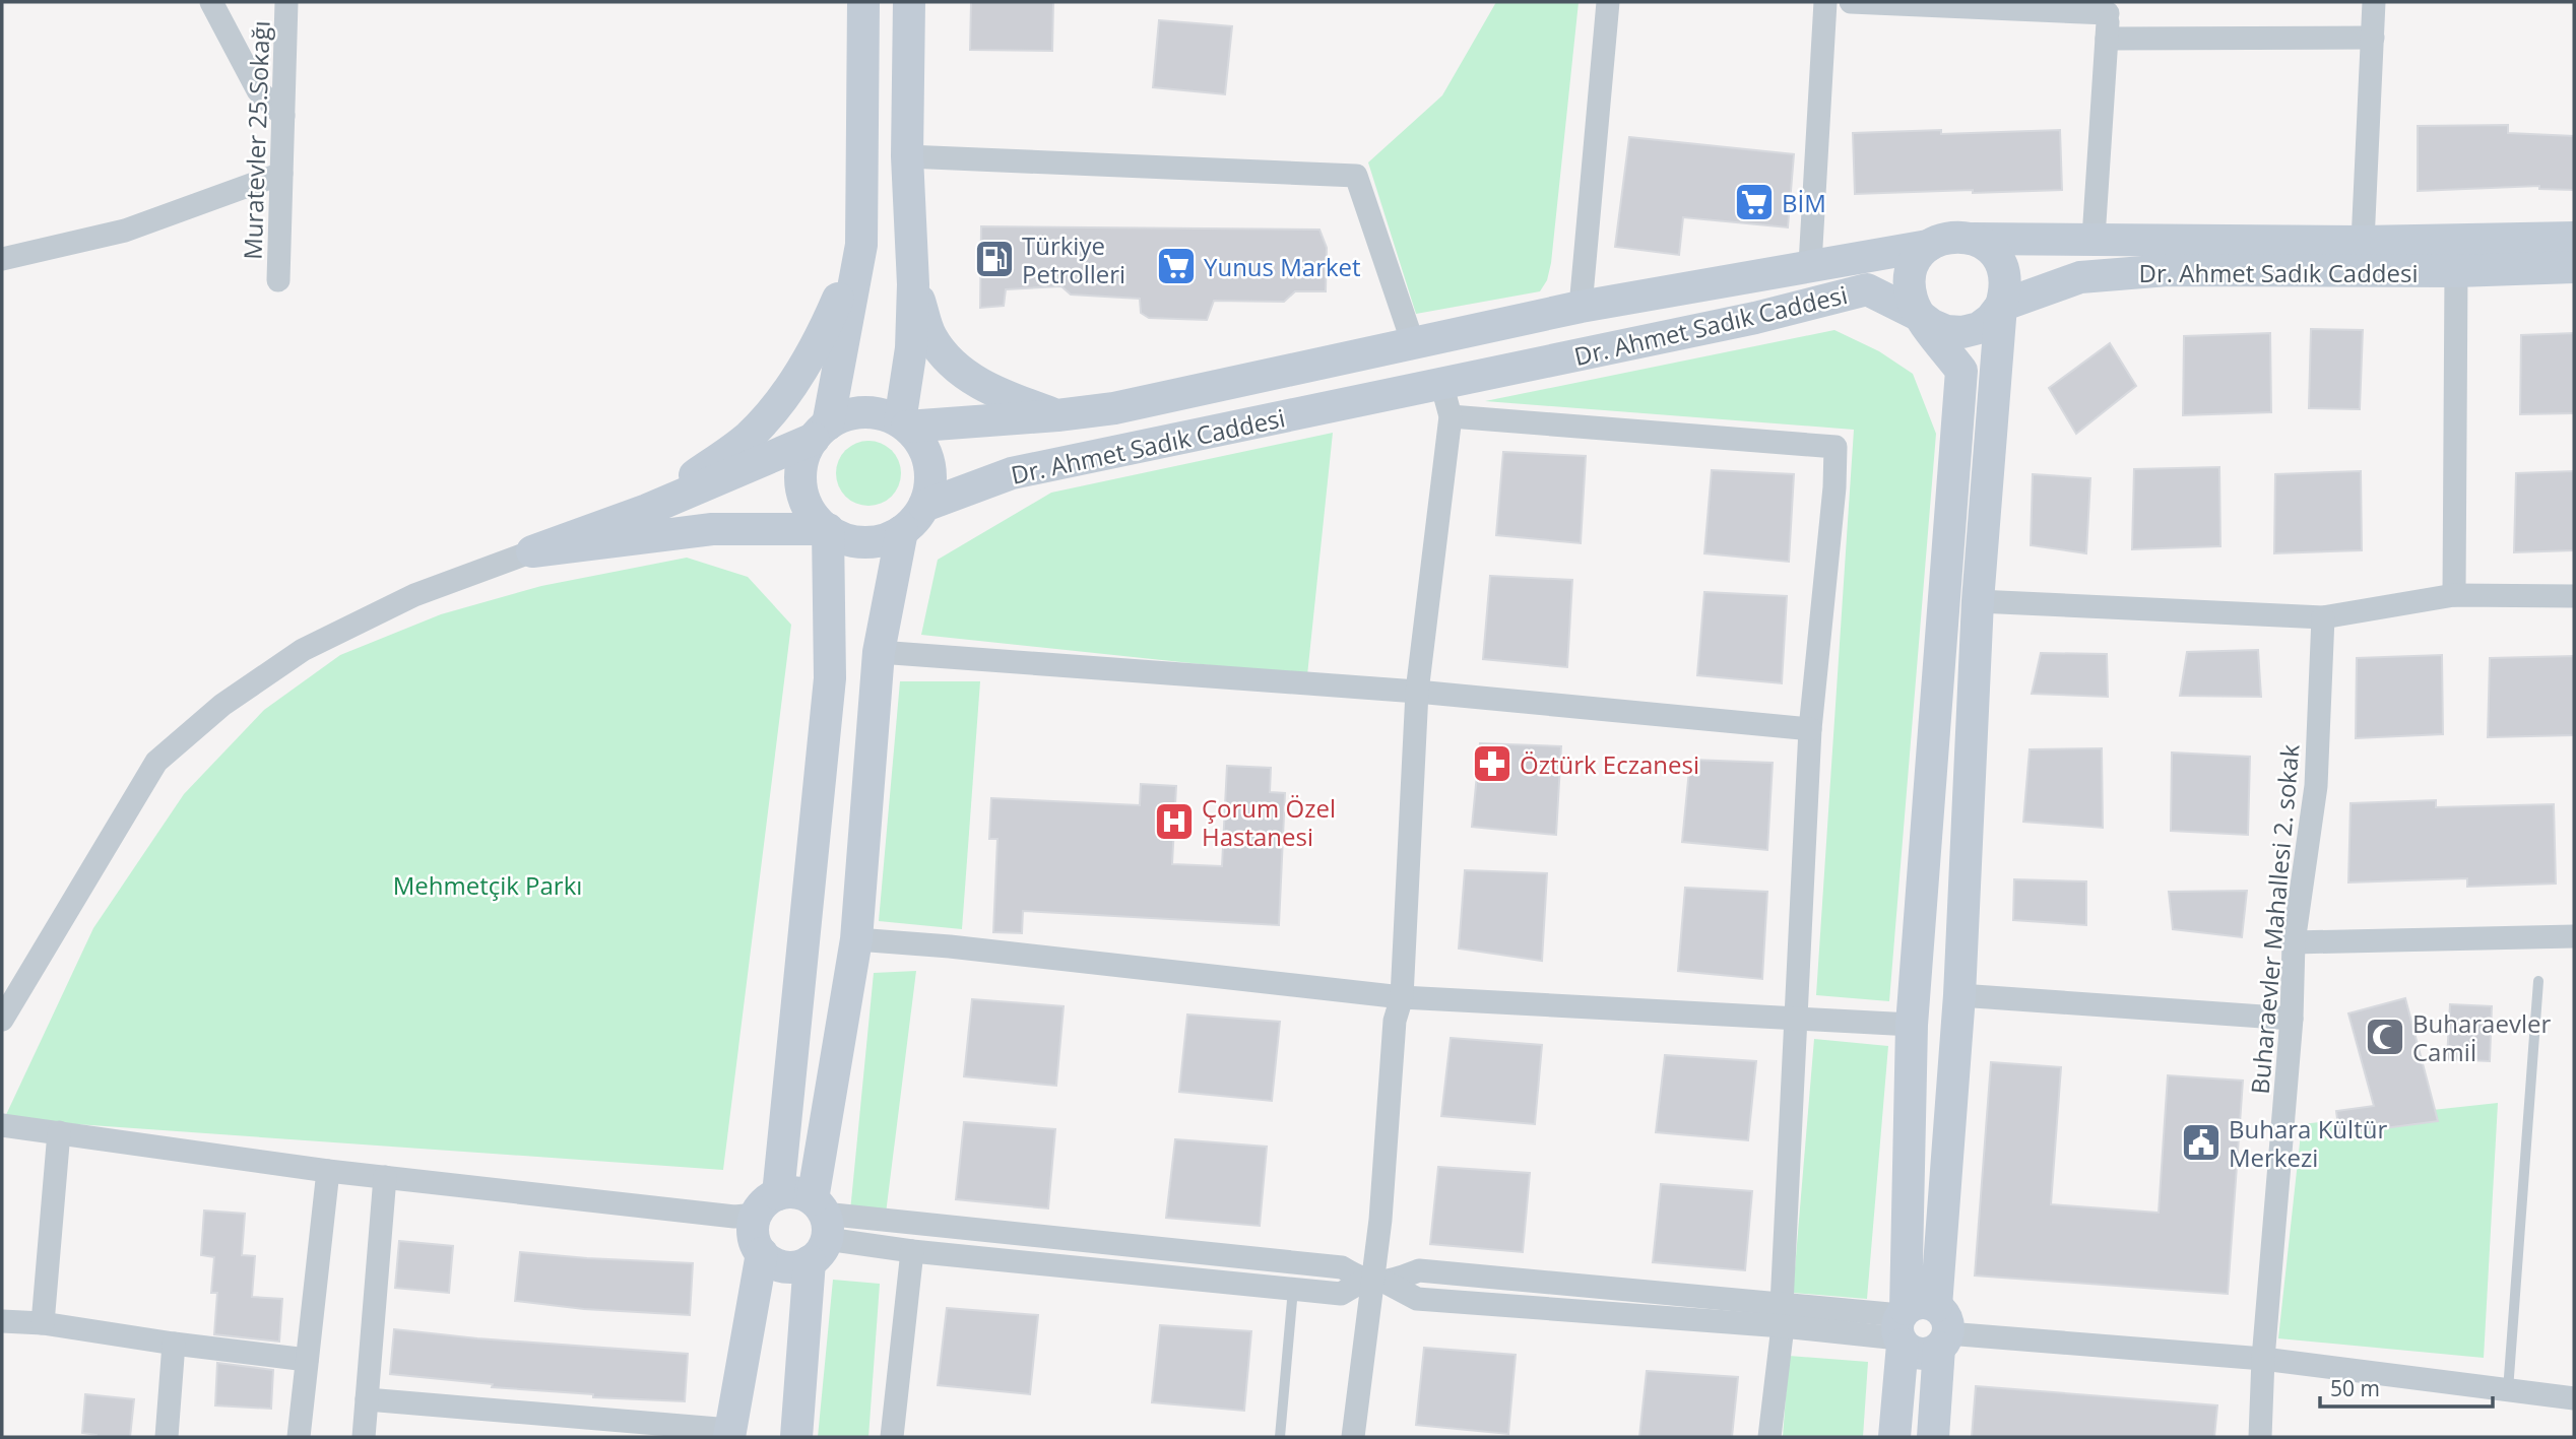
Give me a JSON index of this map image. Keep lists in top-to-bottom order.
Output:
{
  "streets": {
    "street": ["Muratevler 25.Sokağı", "Dr. Ahmet Sadık Caddesi", "Buharaevler Mahallesi 2. sokak"]
  },
  "parks": ["Mehmetçik Parkı"],
  "places": {
    "supermarket": ["BİM", "Yunus Market"],
    "fuel station": ["Türkiye Petrolleri"],
    "pharmacy": ["Öztürk Eczanesi"],
    "hospital": ["Çorum Özel Hastanesi"],
    "mosque": ["Buharaevler Camiİ"],
    "public building": ["Buhara Kültür Merkezi"]
  },
  "scale_bar": "50 m"
}
